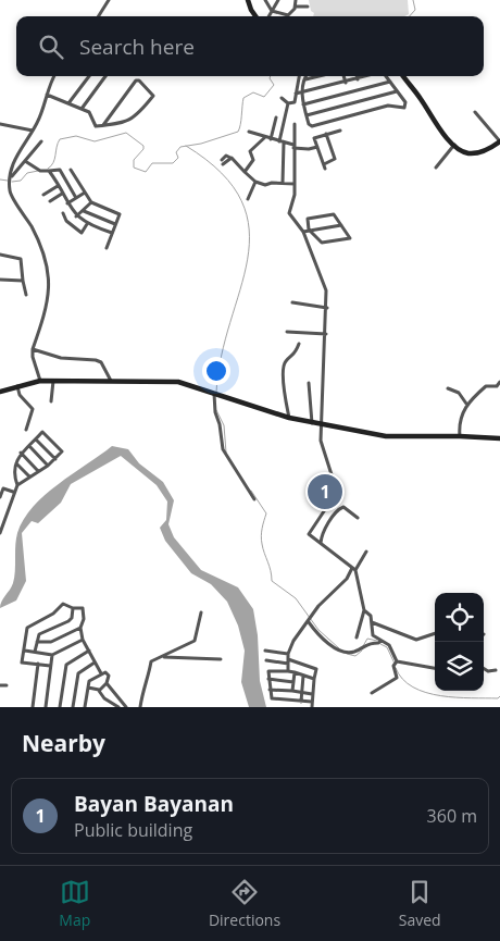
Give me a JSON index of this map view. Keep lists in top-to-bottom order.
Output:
{
  "page": {
    "search": "Search here",
    "pins": "1",
    "heading": "Nearby",
    "list": [
      {
        "mark": "1",
        "name": "Bayan Bayanan",
        "note": "Public building",
        "value": "360 m"
      }
    ],
    "nav": ["Map", "Directions", "Saved"]
  }
}
